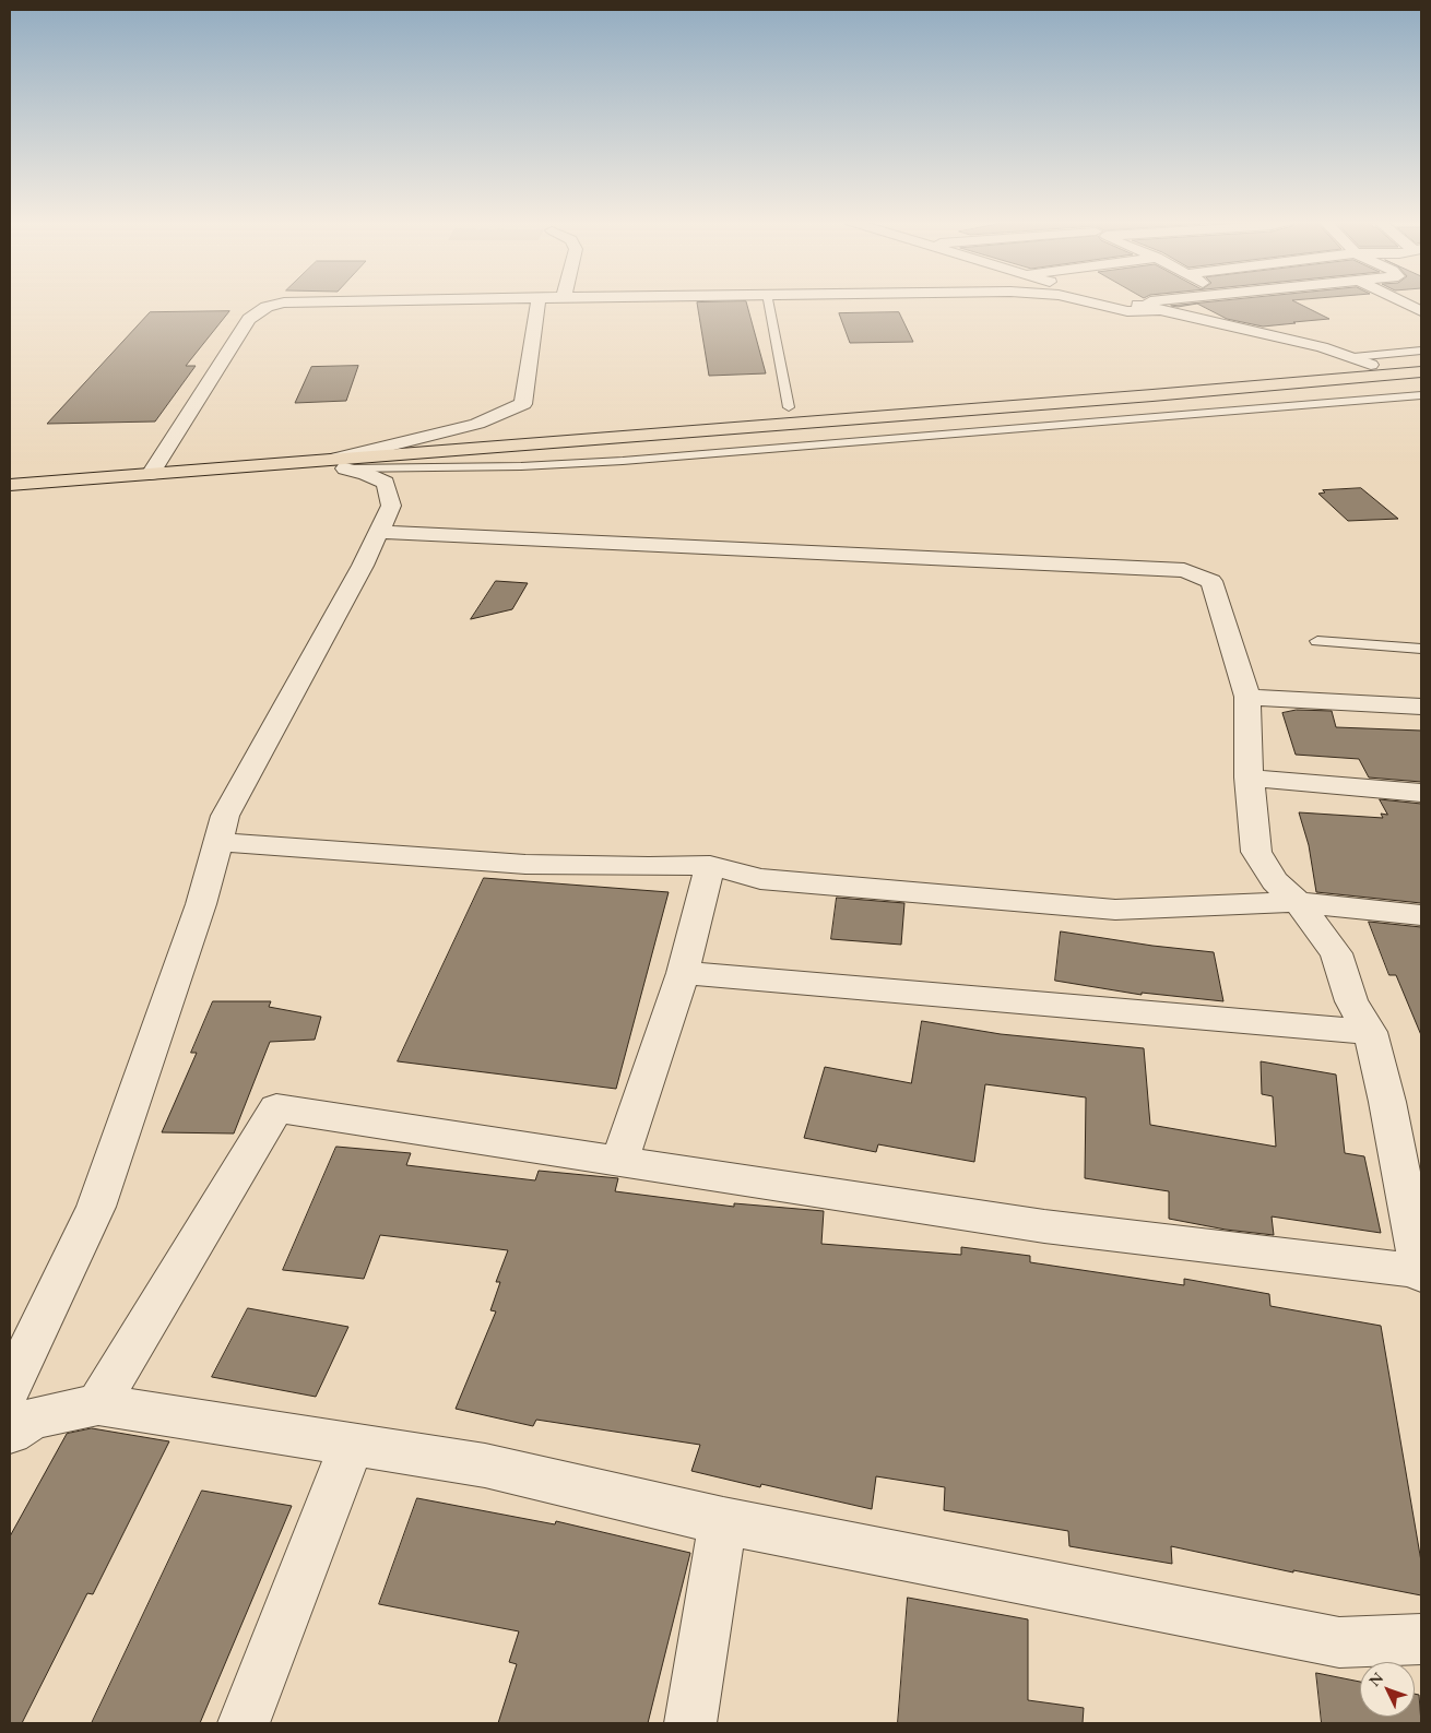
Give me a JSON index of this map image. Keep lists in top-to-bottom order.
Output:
{
  "north": "top left"
}
